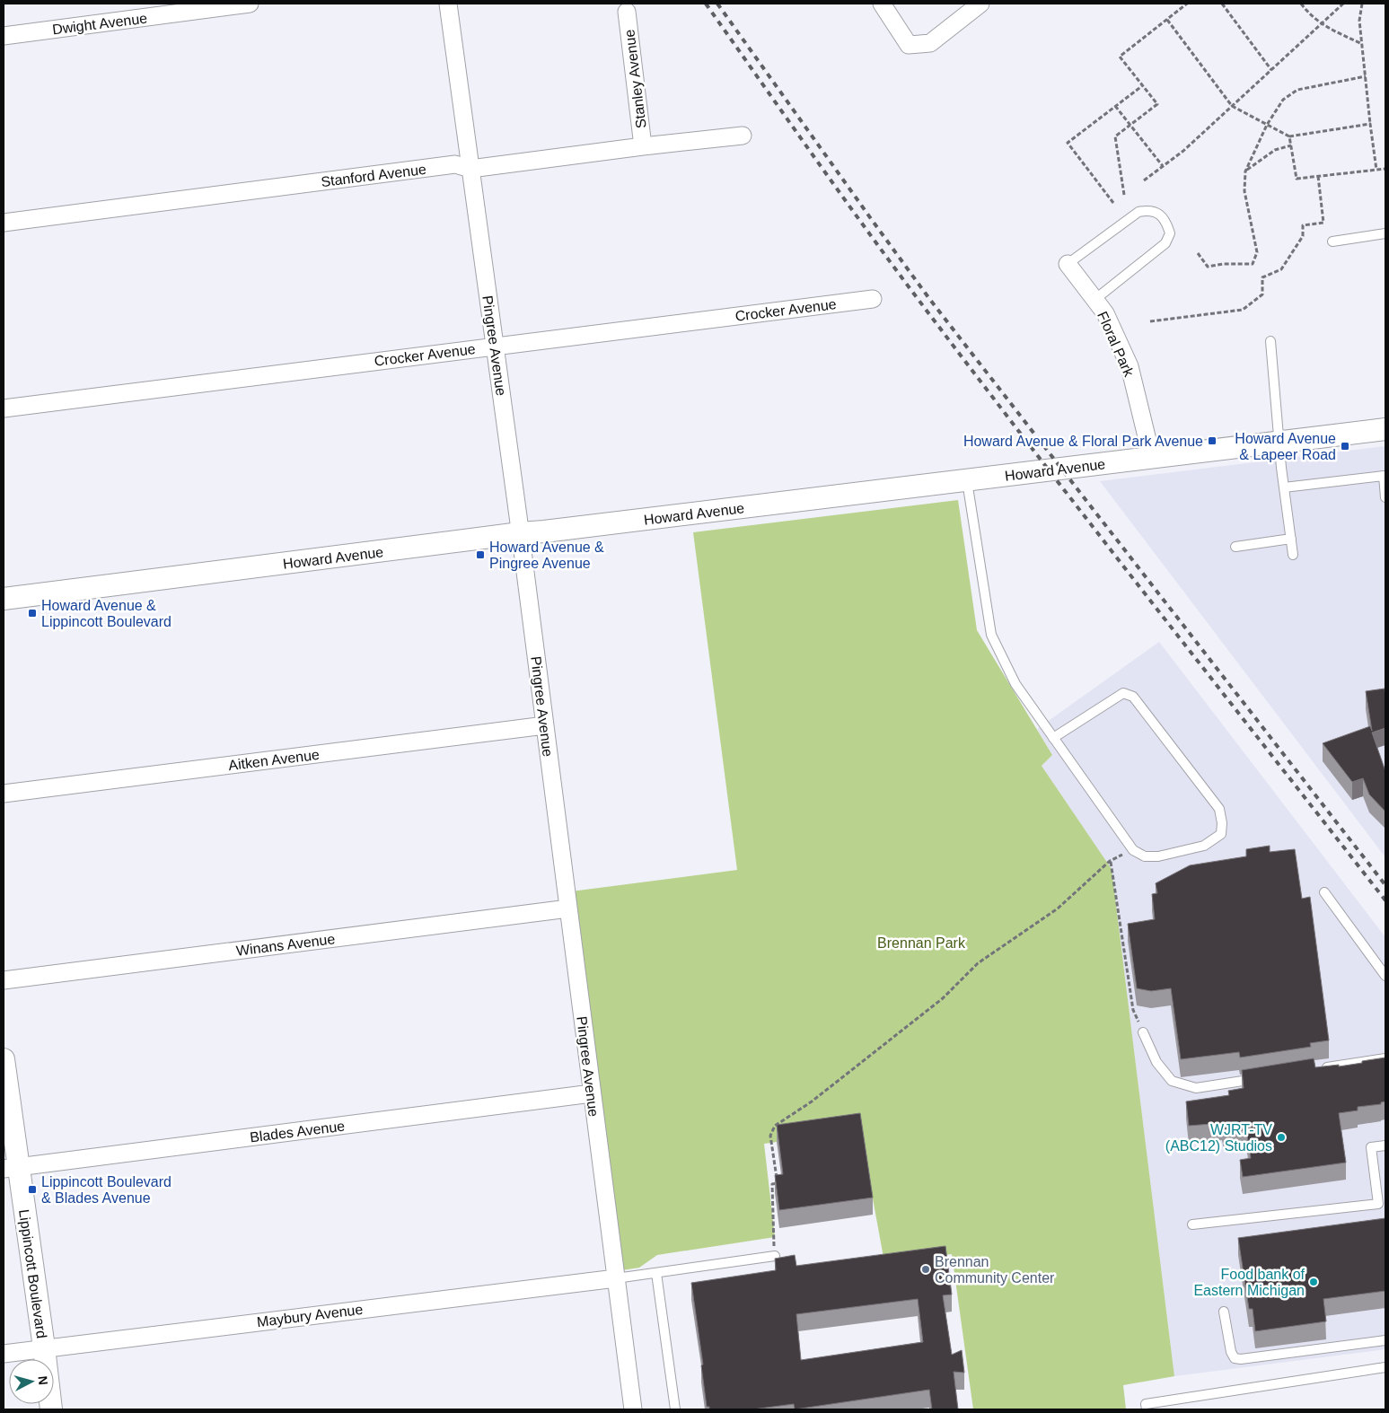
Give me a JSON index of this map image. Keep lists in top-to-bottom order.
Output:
{
  "streets": {
    "street": [
      "Dwight Avenue",
      "Stanley Avenue",
      "Stanford Avenue",
      "Crocker Avenue",
      "Floral Park",
      "Pingree Avenue",
      "Howard Avenue",
      "Aitken Avenue",
      "Winans Avenue",
      "Blades Avenue",
      "Lippincott Boulevard",
      "Maybury Avenue"
    ]
  },
  "crossings": [
    ["Stanley Avenue", "Stanford Avenue"],
    ["Stanford Avenue", "Pingree Avenue"],
    ["Crocker Avenue", "Pingree Avenue"],
    ["Floral Park", "Howard Avenue"],
    ["Pingree Avenue", "Howard Avenue"],
    ["Pingree Avenue", "Aitken Avenue"],
    ["Pingree Avenue", "Winans Avenue"],
    ["Pingree Avenue", "Blades Avenue"],
    ["Pingree Avenue", "Maybury Avenue"],
    ["Blades Avenue", "Lippincott Boulevard"],
    ["Lippincott Boulevard", "Maybury Avenue"]
  ],
  "parks": ["Brennan Park"],
  "places": {
    "transit": [
      "Howard Avenue & Floral Park Avenue",
      "Howard Avenue & Lapeer Road",
      "Howard Avenue & Pingree Avenue",
      "Howard Avenue & Lippincott Boulevard",
      "Lippincott Boulevard & Blades Avenue"
    ],
    "other": ["WJRT-TV (ABC12) Studios", "Brennan Community Center", "Food bank of Eastern Michigan"]
  },
  "north": "right"
}
